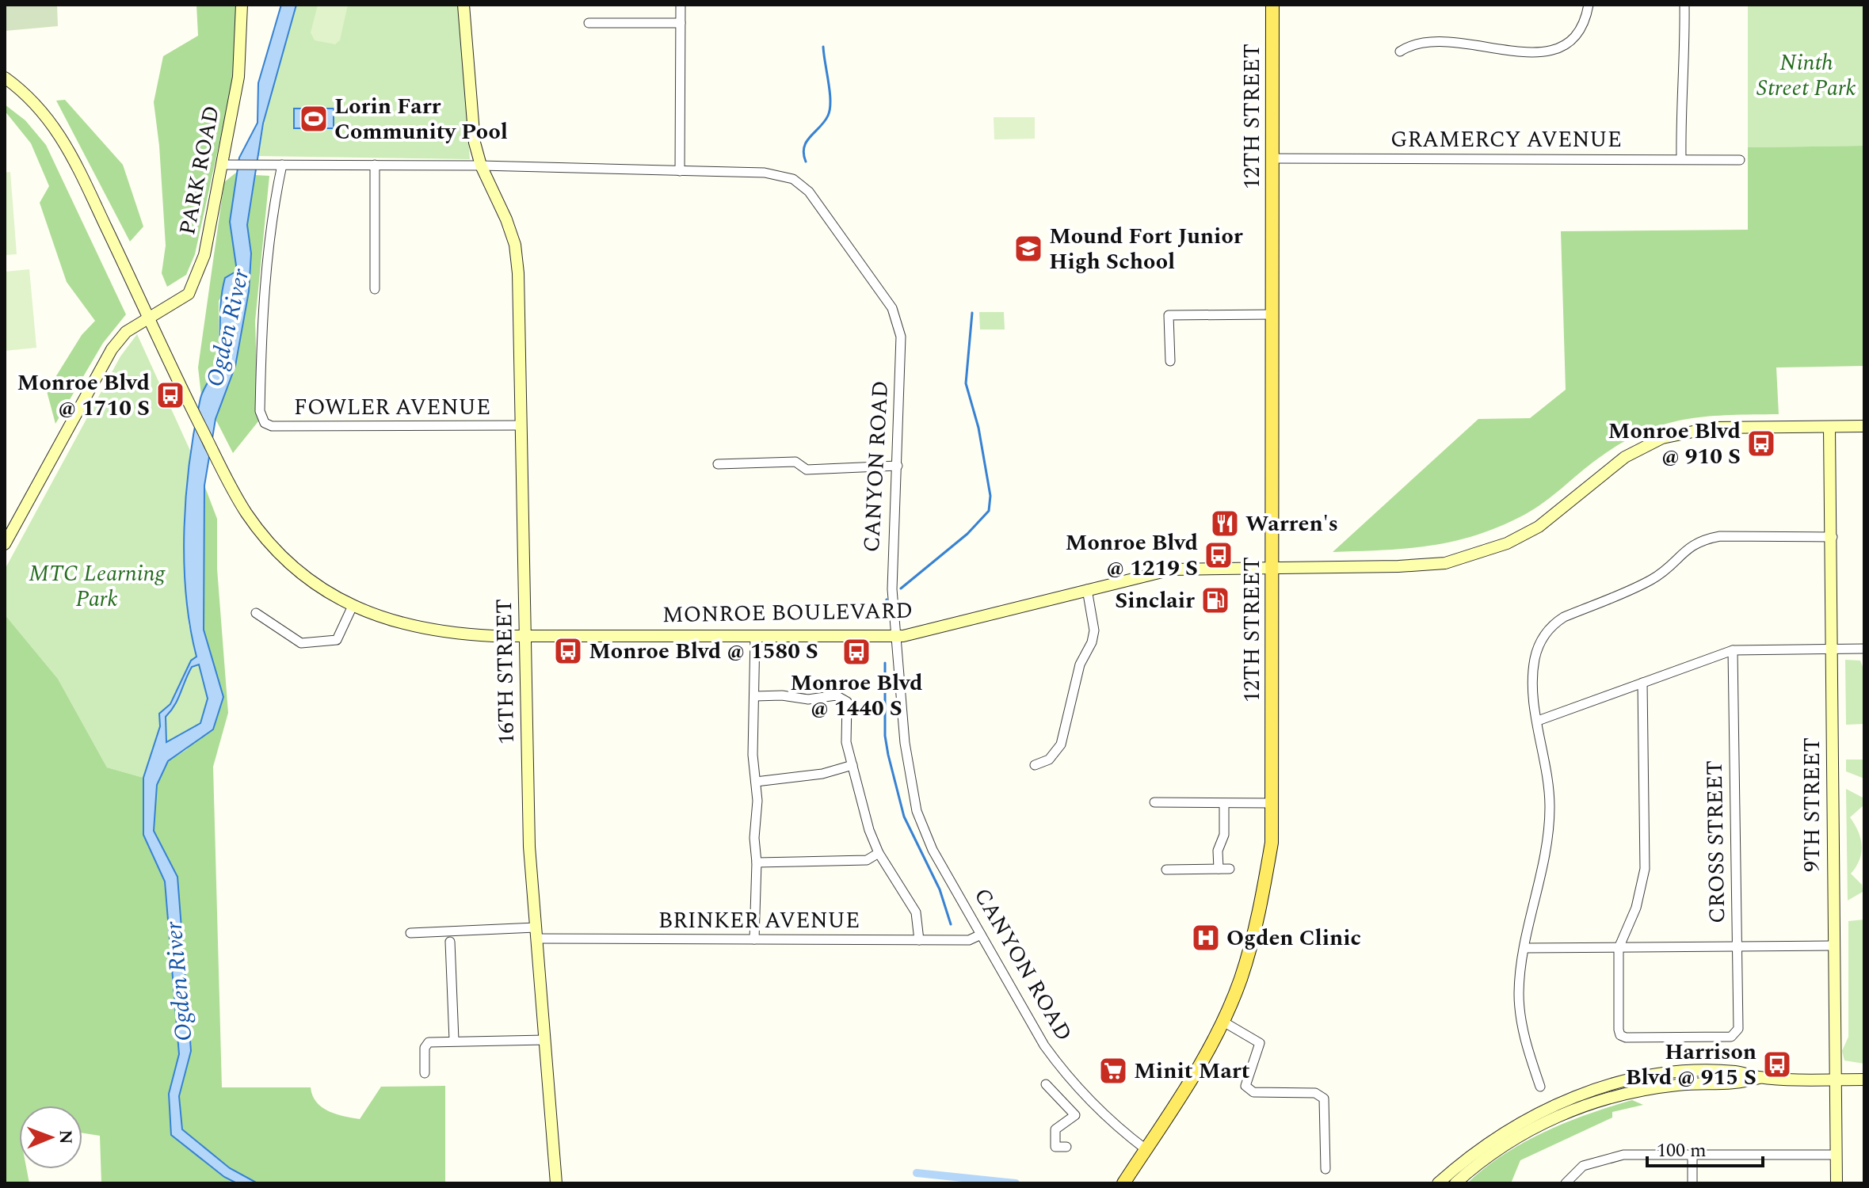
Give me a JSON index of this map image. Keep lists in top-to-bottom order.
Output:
{
  "streets": {
    "main road": [
      "12TH STREET",
      "PARK ROAD",
      "MONROE BOULEVARD",
      "16TH STREET",
      "9TH STREET"
    ],
    "street": [
      "GRAMERCY AVENUE",
      "FOWLER AVENUE",
      "CANYON ROAD",
      "CROSS STREET",
      "BRINKER AVENUE"
    ]
  },
  "crossings": [
    ["12TH STREET", "GRAMERCY AVENUE"],
    ["12TH STREET", "CANYON ROAD"],
    ["12TH STREET", "MONROE BOULEVARD"],
    ["PARK ROAD", "MONROE BOULEVARD"],
    ["FOWLER AVENUE", "16TH STREET"],
    ["CANYON ROAD", "MONROE BOULEVARD"],
    ["CANYON ROAD", "16TH STREET"],
    ["CANYON ROAD", "BRINKER AVENUE"],
    ["MONROE BOULEVARD", "16TH STREET"],
    ["MONROE BOULEVARD", "9TH STREET"],
    ["16TH STREET", "BRINKER AVENUE"]
  ],
  "water": ["Ogden River"],
  "parks": ["Ninth Street Park", "MTC Learning Park"],
  "places": {
    "sports": ["Lorin Farr Community Pool"],
    "school or university": ["Mound Fort Junior High School"],
    "bus stop": [
      "Monroe Blvd @ 1710 S",
      "Monroe Blvd @ 910 S",
      "Monroe Blvd @ 1219 S",
      "Monroe Blvd @ 1580 S",
      "Monroe Blvd @ 1440 S",
      "Harrison Blvd @ 915 S"
    ],
    "restaurant": ["Warren's"],
    "fuel station": ["Sinclair"],
    "hospital": ["Ogden Clinic"],
    "supermarket": ["Minit Mart"]
  },
  "scale_bar": "100 m",
  "north": "right"
}
